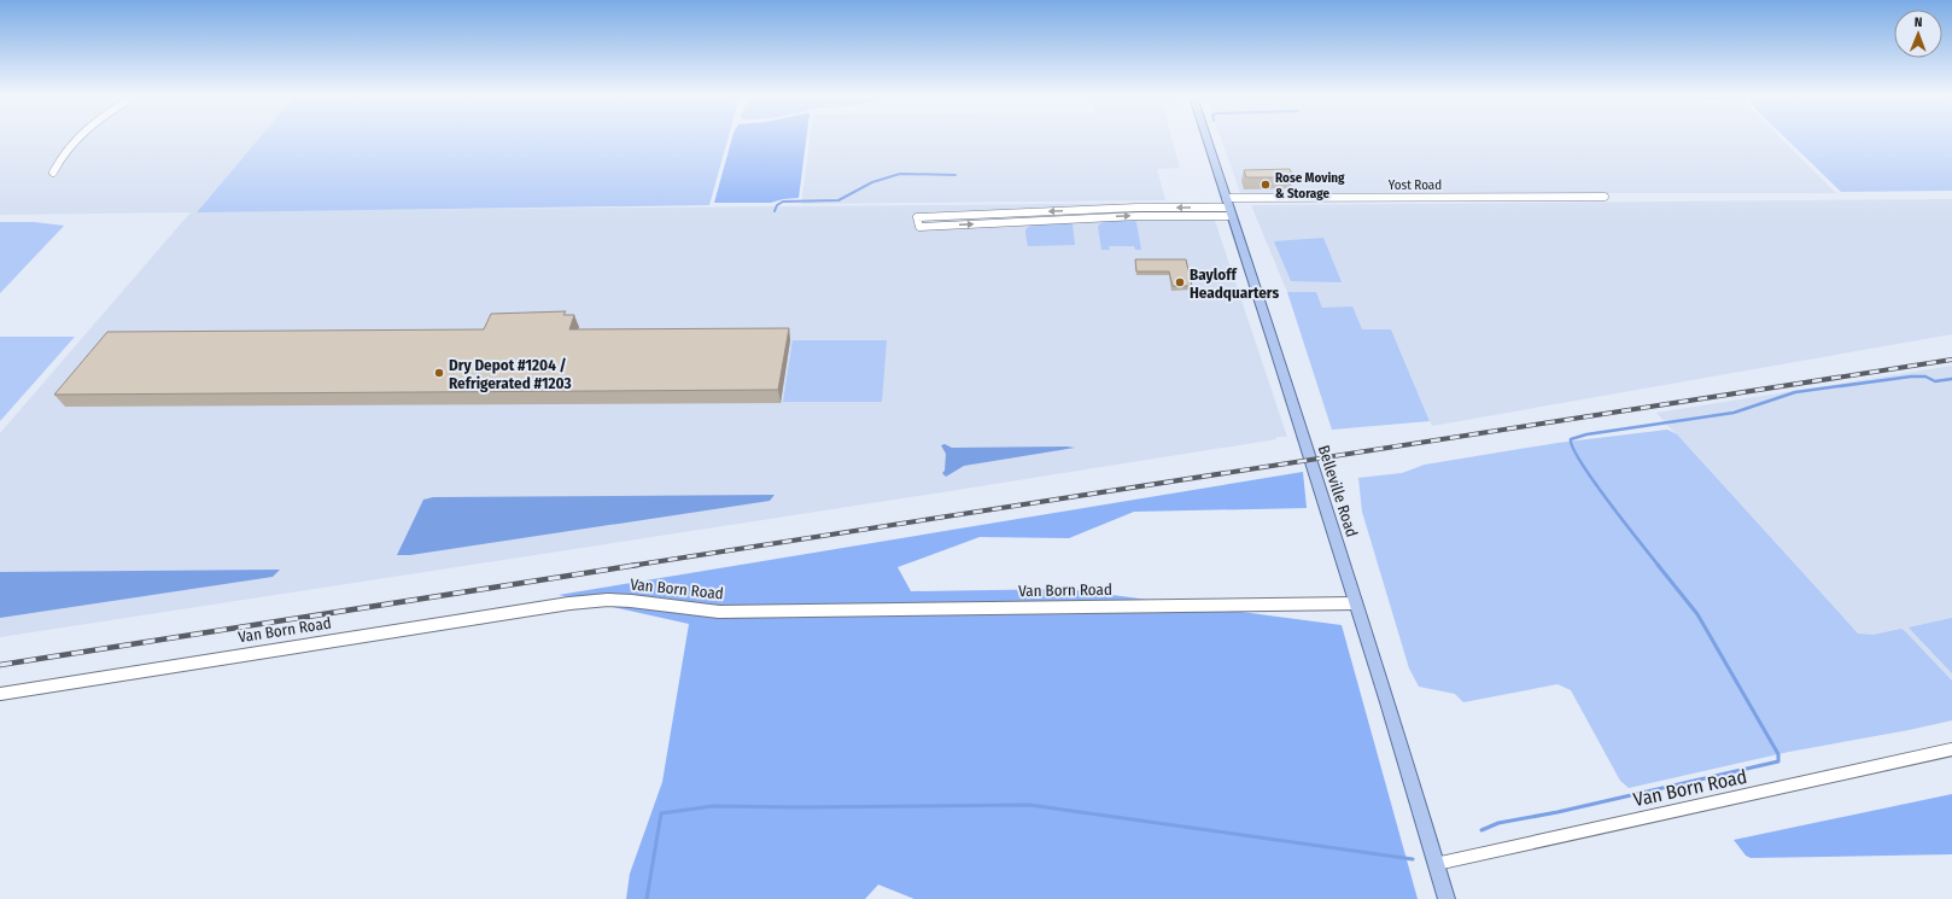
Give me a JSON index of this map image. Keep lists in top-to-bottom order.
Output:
{
  "streets": {
    "main road": ["Belleville Road"],
    "street": ["Yost Road", "Van Born Road"]
  },
  "crossings": [
    ["Yost Road", "Belleville Road"],
    ["Belleville Road", "Van Born Road"]
  ],
  "places": ["Rose Moving & Storage", "Bayloff Headquarters", "Dry Depot #1204 / Refrigerated #1203"],
  "north": "top"
}
